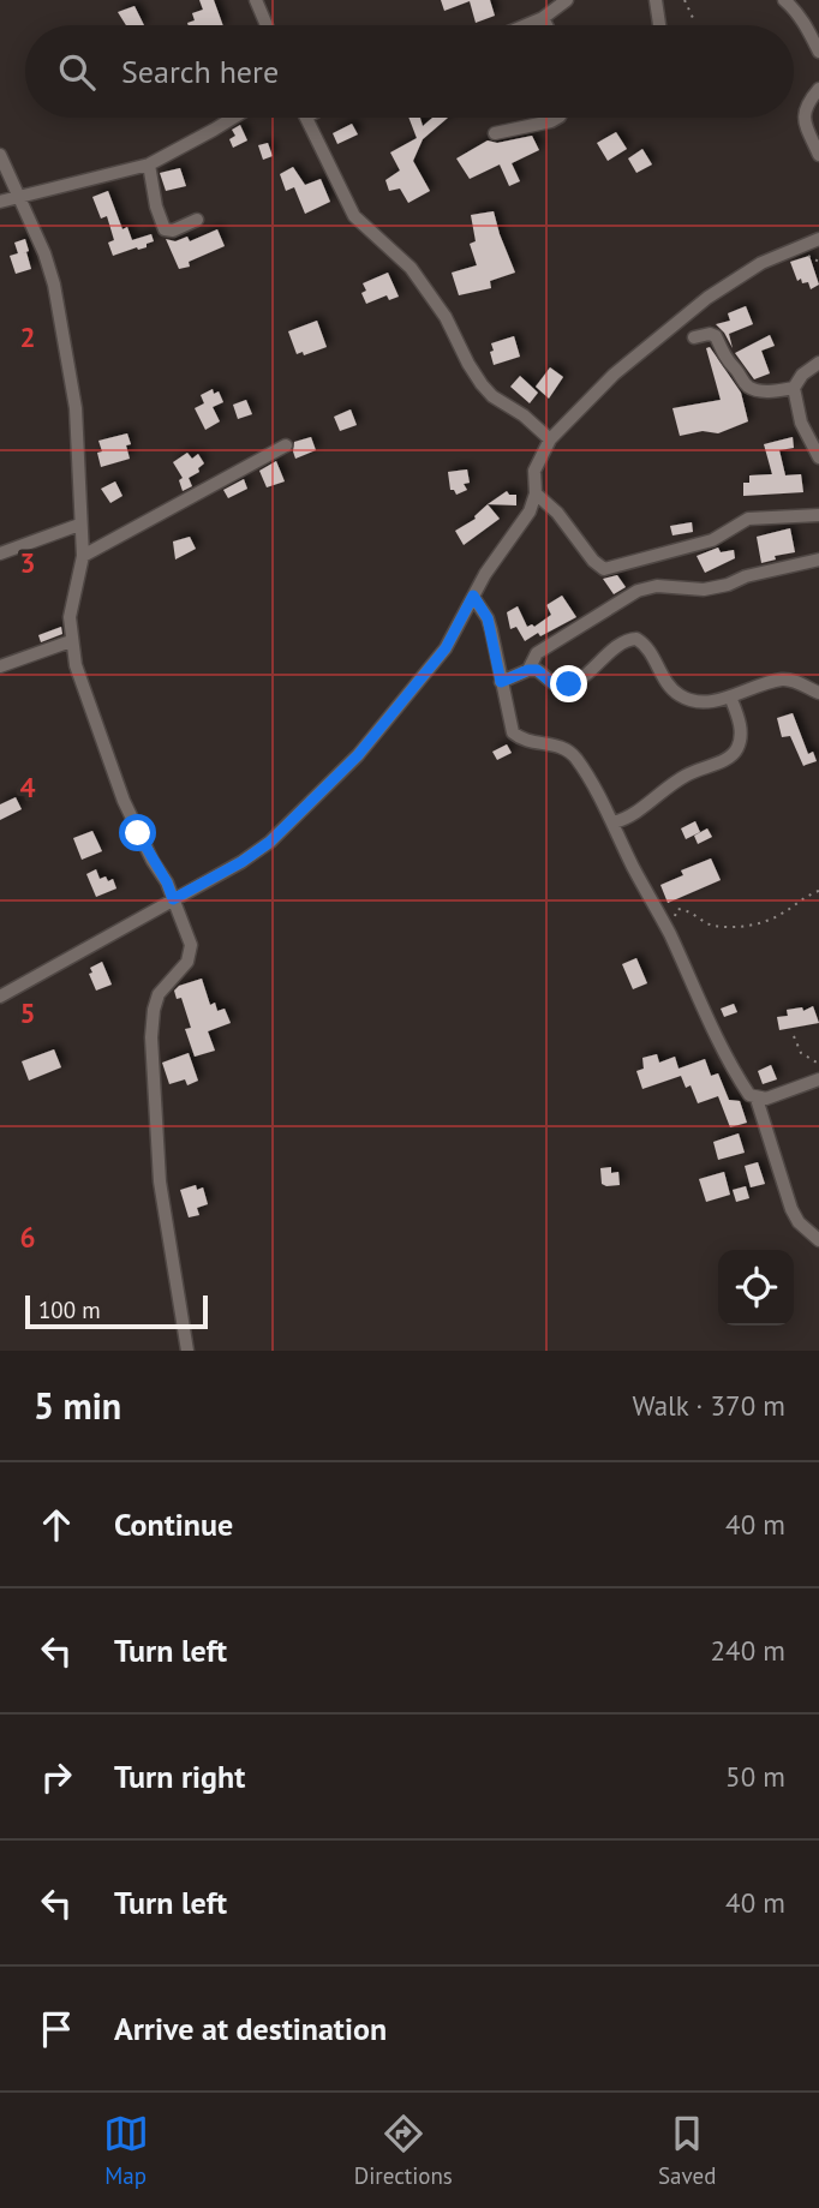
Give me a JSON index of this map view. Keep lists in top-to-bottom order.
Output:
{
  "scale_bar": "100 m",
  "page": {
    "search": "Search here",
    "scale": "100 m",
    "heading": ["5 min", "Walk · 370 m"],
    "list": [
      ["Continue", "40 m"],
      ["Turn left", "240 m"],
      ["Turn right", "50 m"],
      ["Turn left", "40 m"],
      "Arrive at destination"
    ],
    "nav": ["Map", "Directions", "Saved"]
  },
  "grid": {
    "rows": [
      "2",
      "3",
      "4",
      "5",
      "6"
    ]
  }
}
